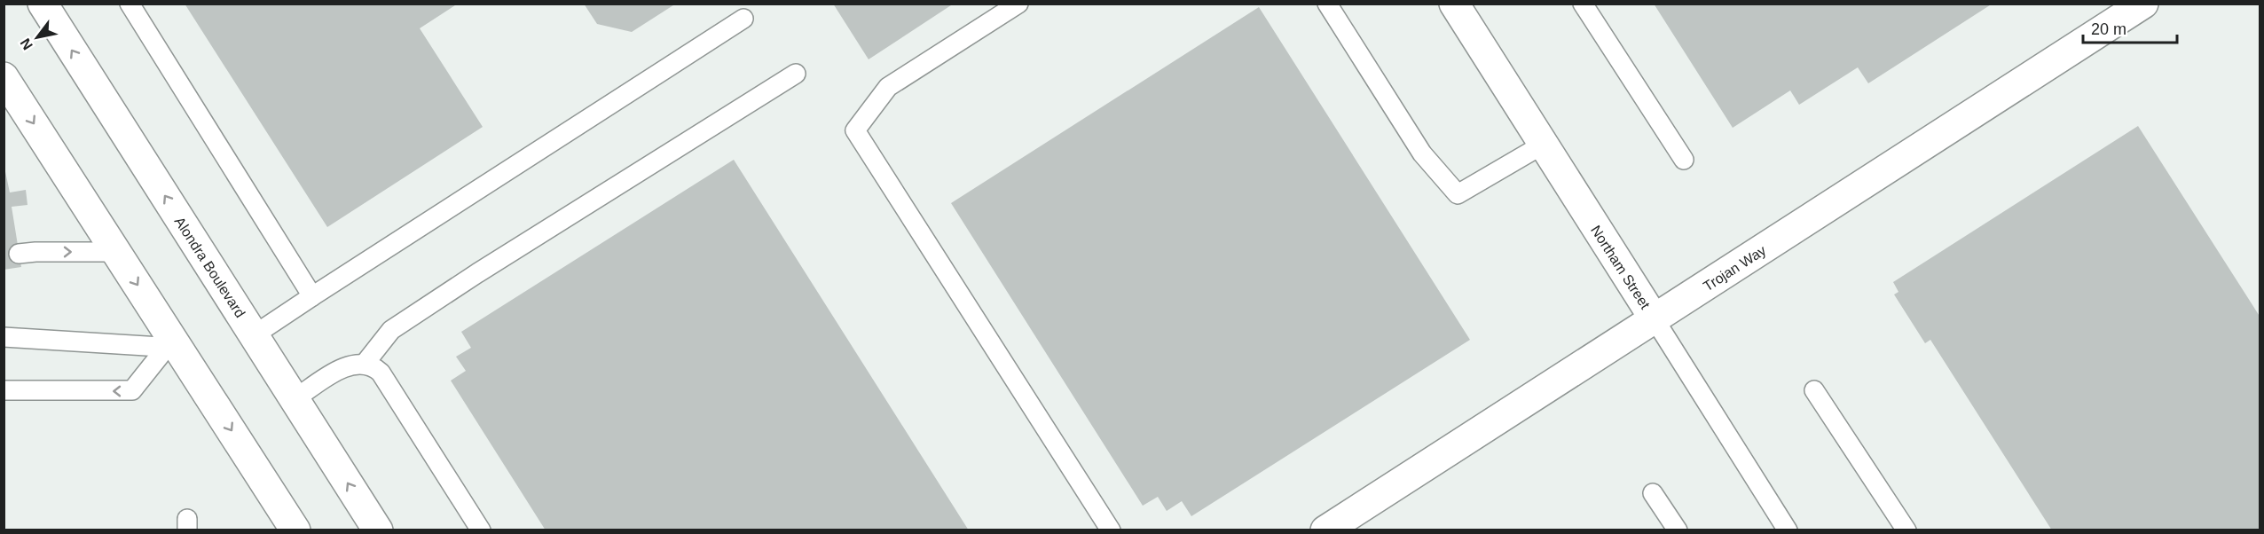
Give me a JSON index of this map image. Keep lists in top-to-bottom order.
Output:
{
  "streets": {
    "street": ["Alondra Boulevard", "Northam Street", "Trojan Way"]
  },
  "crossings": [
    ["Northam Street", "Trojan Way"]
  ],
  "scale_bar": "20 m",
  "north": "bottom left"
}
